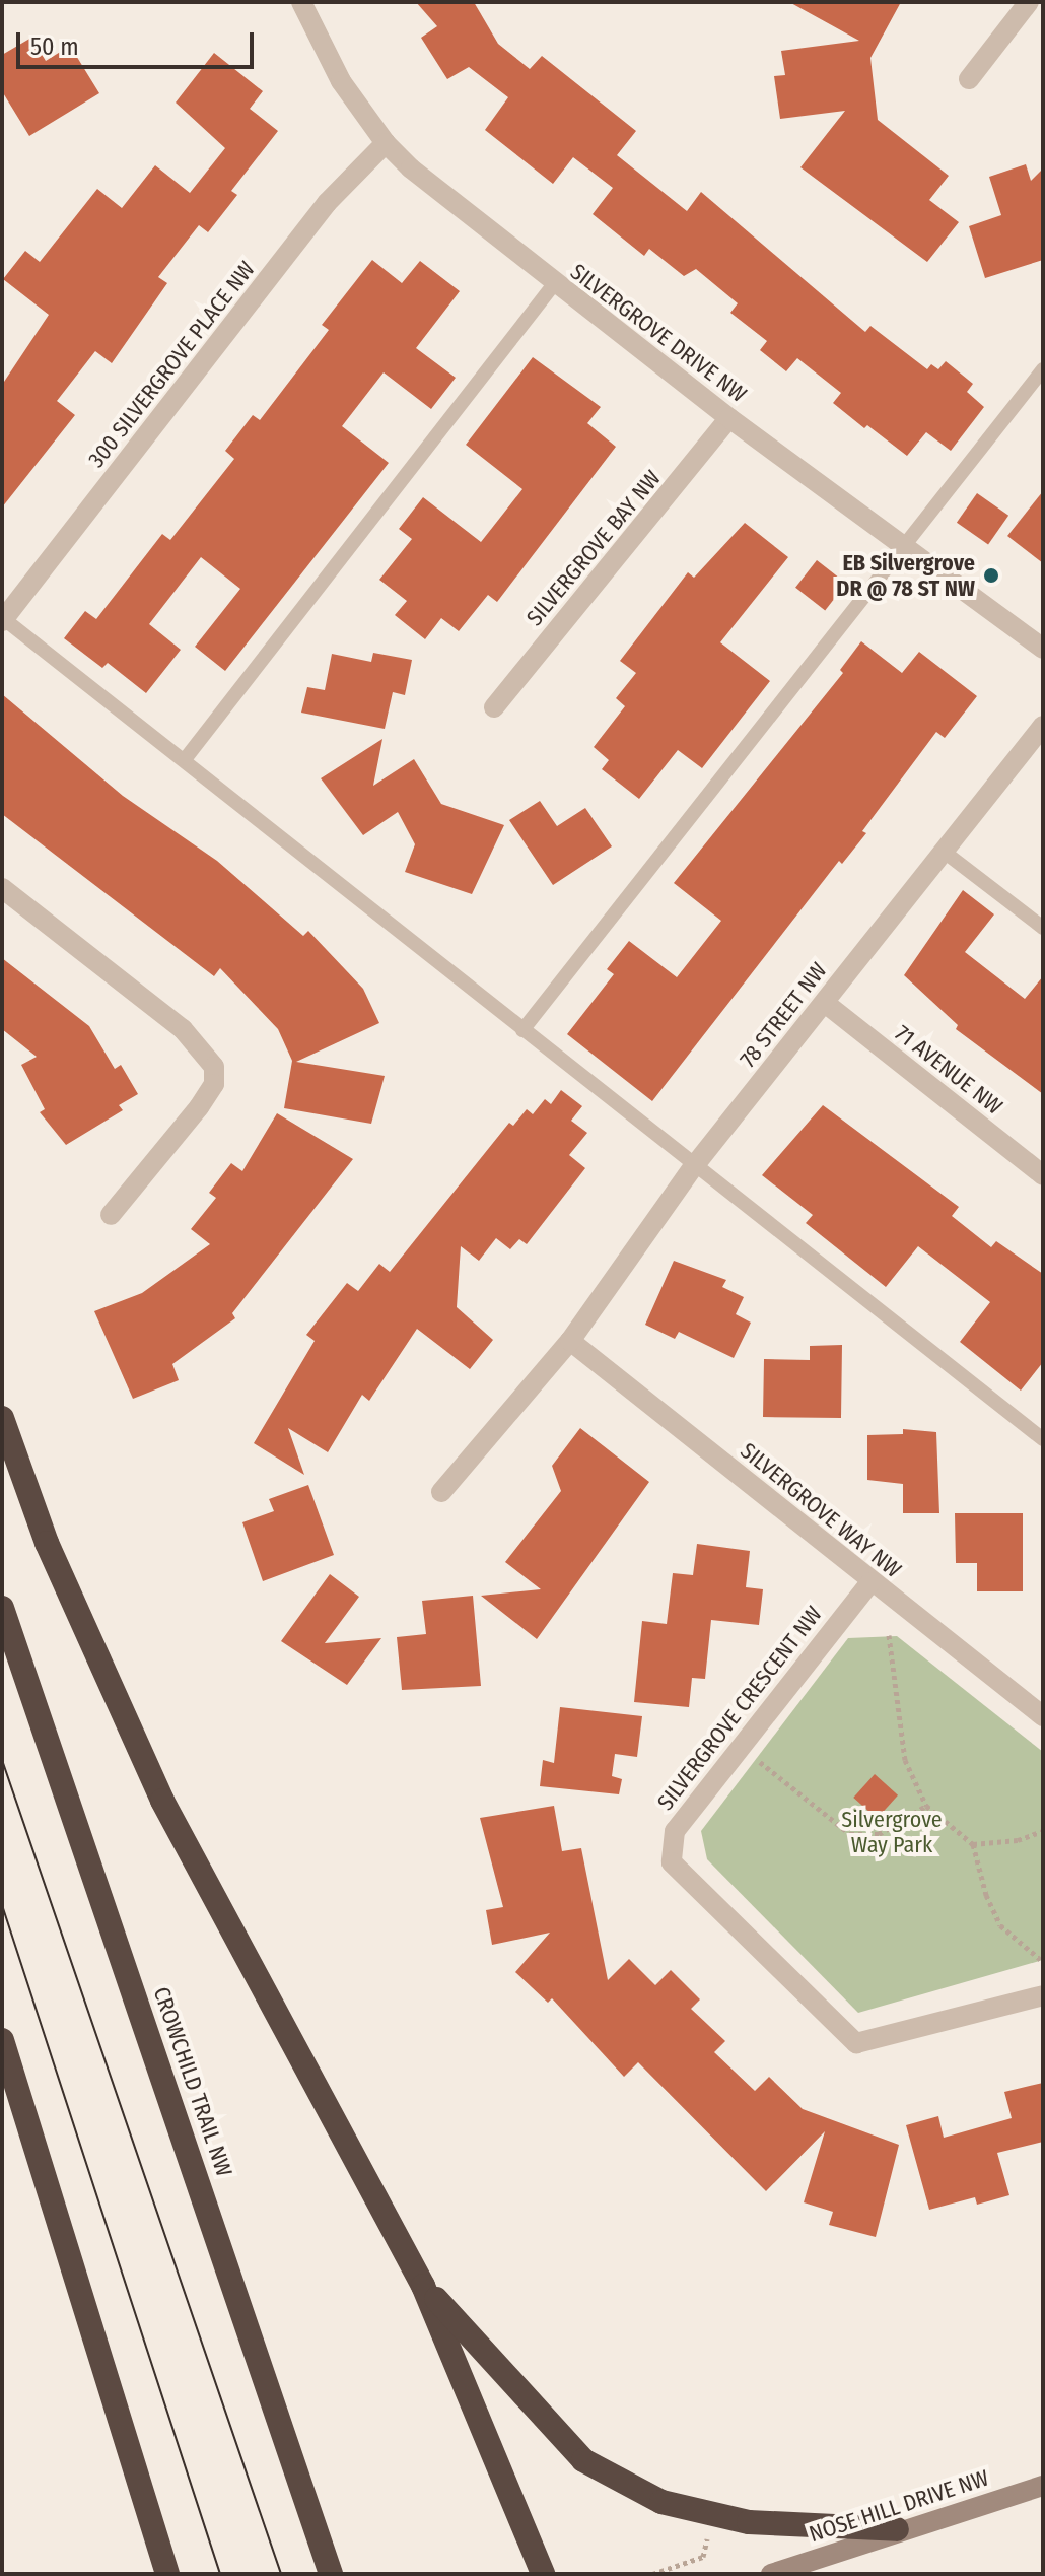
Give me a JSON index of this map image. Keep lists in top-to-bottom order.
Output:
{
  "streets": {
    "highway": ["CROWCHILD TRAIL NW"],
    "main road": ["NOSE HILL DRIVE NW"],
    "street": [
      "SILVERGROVE DRIVE NW",
      "300 SILVERGROVE PLACE NW",
      "SILVERGROVE BAY NW",
      "78 STREET NW",
      "71 AVENUE NW",
      "SILVERGROVE WAY NW",
      "SILVERGROVE CRESCENT NW"
    ]
  },
  "crossings": [
    ["SILVERGROVE DRIVE NW", "300 SILVERGROVE PLACE NW"],
    ["SILVERGROVE DRIVE NW", "SILVERGROVE BAY NW"],
    ["78 STREET NW", "71 AVENUE NW"],
    ["78 STREET NW", "SILVERGROVE WAY NW"],
    ["SILVERGROVE WAY NW", "SILVERGROVE CRESCENT NW"]
  ],
  "parks": ["Silvergrove Way Park"],
  "places": ["EB Silvergrove DR @ 78 ST NW"],
  "scale_bar": "50 m"
}
